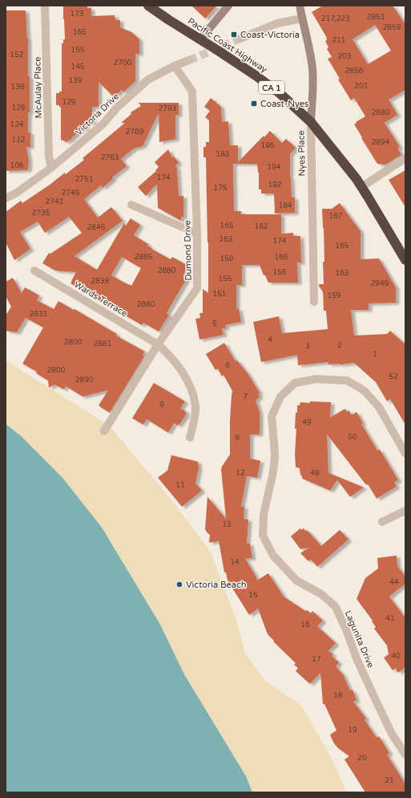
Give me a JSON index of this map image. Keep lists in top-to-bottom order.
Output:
{
  "streets": {
    "highway": ["Pacific Coast Highway", "CA 1"],
    "street": [
      "McAulay Place",
      "Victoria Drive",
      "Nyes Place",
      "Dumond Drive",
      "Wards Terrace",
      "Lagunita Drive"
    ]
  },
  "crossings": [
    ["Pacific Coast Highway", "Nyes Place"],
    ["McAulay Place", "Victoria Drive"],
    ["Victoria Drive", "Dumond Drive"],
    ["Dumond Drive", "Wards Terrace"]
  ],
  "places": {
    "transit": ["Coast-Victoria", "Coast-Nyes"],
    "other": ["Victoria Beach"]
  },
  "house_numbers": [
    "173",
    "2851",
    "217,223",
    "2859",
    "165",
    "211",
    "155",
    "152",
    "203",
    "2700",
    "145",
    "2856",
    "139",
    "201",
    "138",
    "129",
    "128",
    "2793",
    "2880",
    "124",
    "2769",
    "112",
    "2894",
    "196",
    "183",
    "2763",
    "106",
    "194",
    "174",
    "2751",
    "192",
    "175",
    "2745",
    "2741",
    "184",
    "2735",
    "167",
    "165",
    "182",
    "2845",
    "163",
    "174",
    "165",
    "2865",
    "166",
    "159",
    "2880",
    "156",
    "163",
    "155",
    "2838",
    "2949",
    "151",
    "159",
    "2880",
    "2831",
    "5",
    "4",
    "2800",
    "2881",
    "2",
    "3",
    "1",
    "6",
    "2800",
    "52",
    "2890",
    "7",
    "9",
    "49",
    "50",
    "8",
    "12",
    "48",
    "11",
    "13",
    "14",
    "44",
    "15",
    "41",
    "16",
    "40",
    "17",
    "18",
    "19",
    "20",
    "21"
  ]
}
